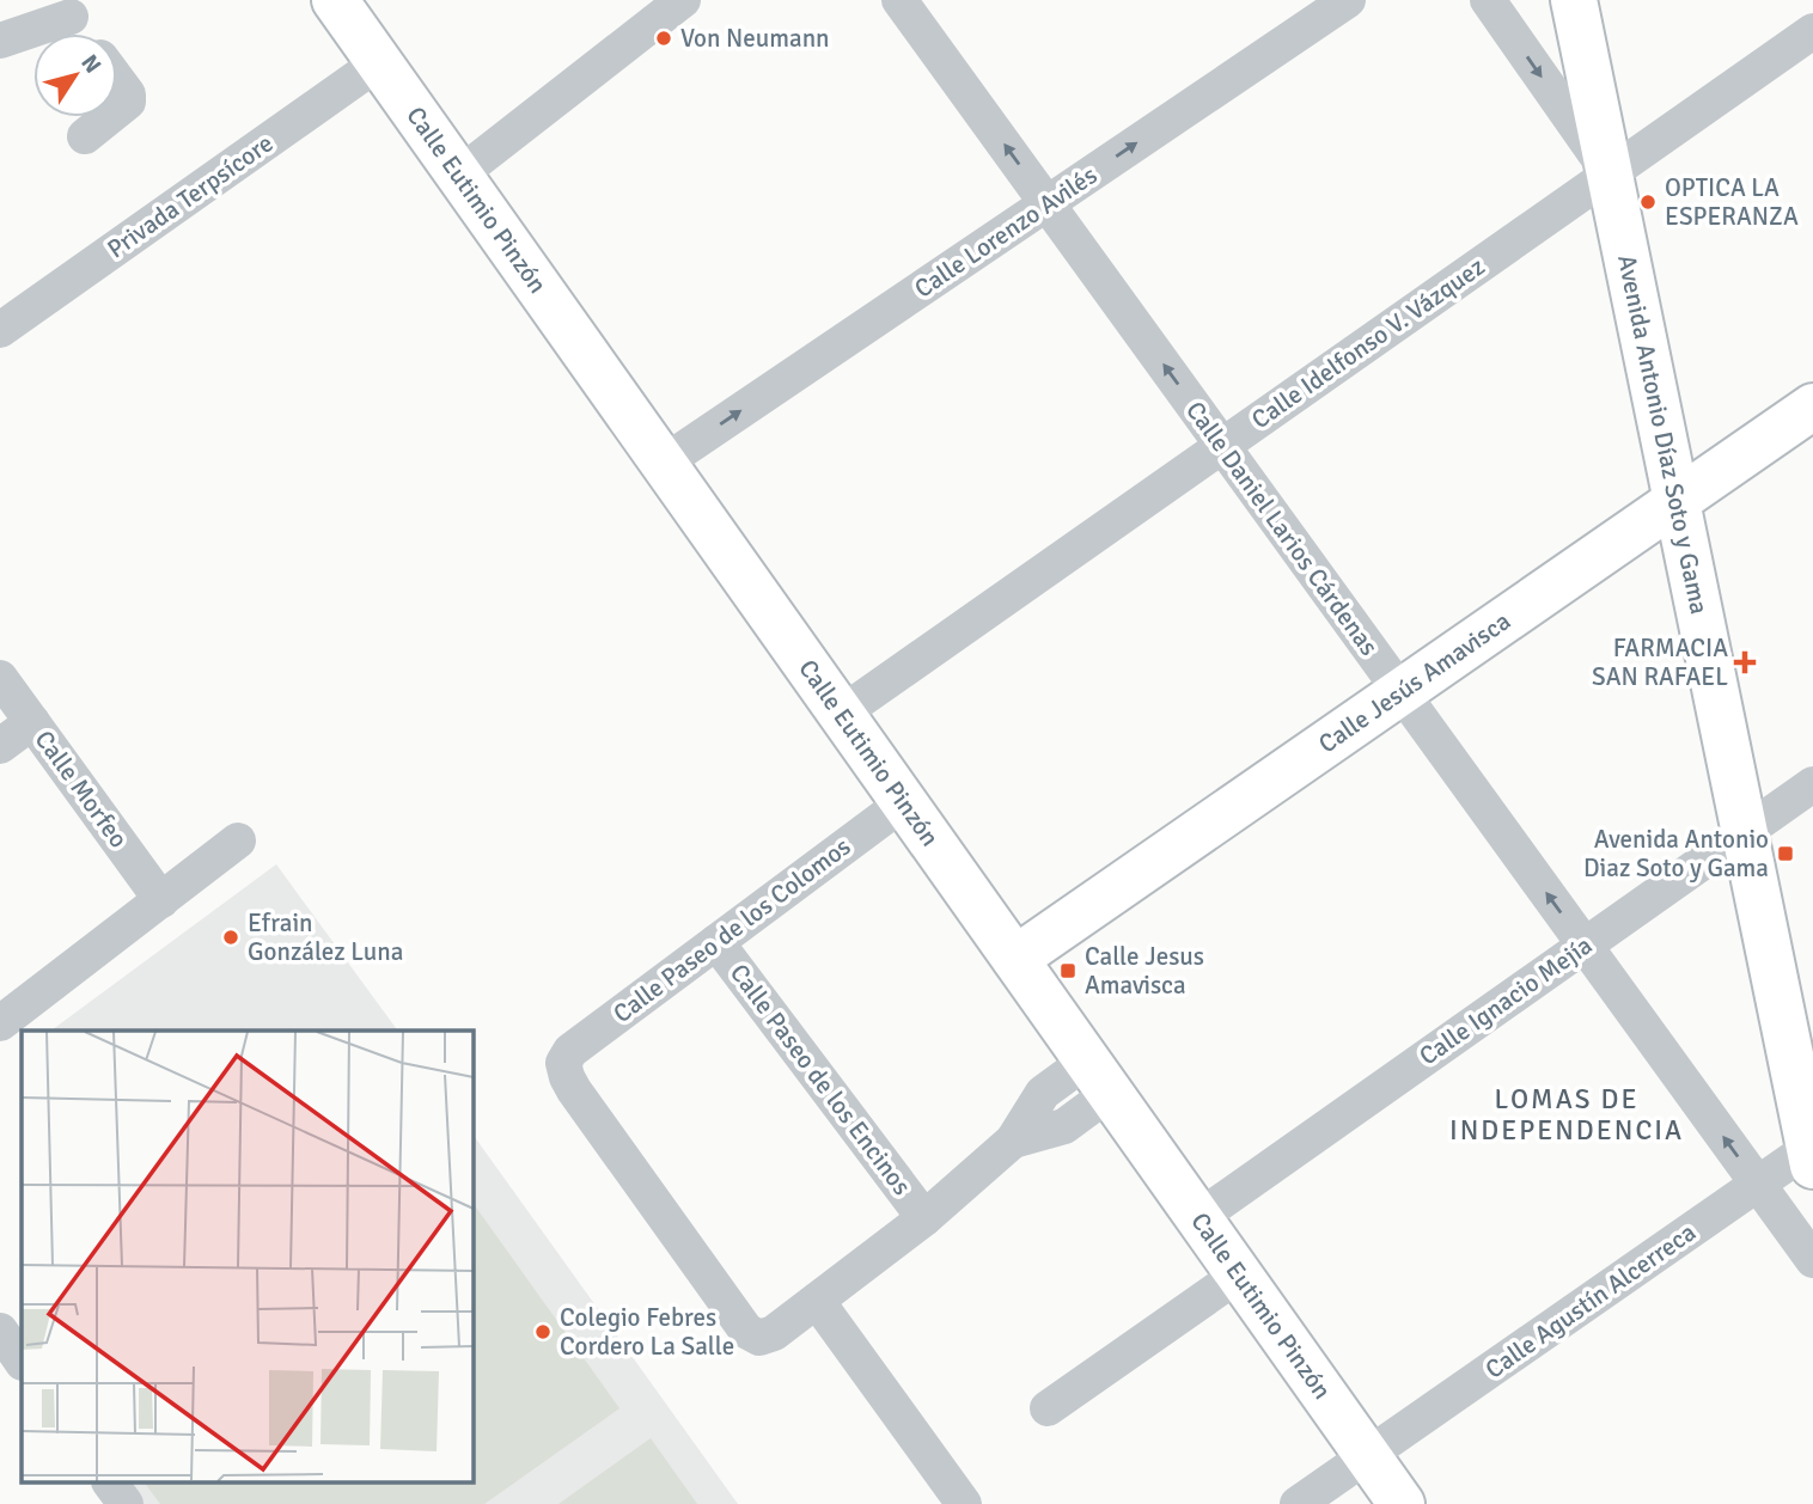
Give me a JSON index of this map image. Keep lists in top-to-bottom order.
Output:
{
  "streets": {
    "street": [
      "Privada Terpsícore",
      "Calle Eutimio Pinzón",
      "Calle Lorenzo Avilés",
      "Calle Idelfonso V. Vázquez",
      "Avenida Antonio Díaz Soto y Gama",
      "Calle Daniel Larios Cárdenas",
      "Calle Jesús Amavisca",
      "Calle Morfeo",
      "Calle Paseo de los Colomos",
      "Calle Ignacio Mejía",
      "Calle Paseo de los Encinos",
      "Calle Agustín Alcerreca"
    ]
  },
  "crossings": [
    ["Privada Terpsícore", "Calle Eutimio Pinzón"],
    ["Calle Eutimio Pinzón", "Calle Lorenzo Avilés"],
    ["Calle Eutimio Pinzón", "Calle Idelfonso V. Vázquez"],
    ["Calle Eutimio Pinzón", "Calle Jesús Amavisca"],
    ["Calle Eutimio Pinzón", "Calle Paseo de los Colomos"],
    ["Calle Eutimio Pinzón", "Calle Ignacio Mejía"],
    ["Calle Eutimio Pinzón", "Calle Agustín Alcerreca"],
    ["Calle Lorenzo Avilés", "Calle Daniel Larios Cárdenas"],
    ["Calle Idelfonso V. Vázquez", "Avenida Antonio Díaz Soto y Gama"],
    ["Calle Idelfonso V. Vázquez", "Calle Daniel Larios Cárdenas"],
    ["Avenida Antonio Díaz Soto y Gama", "Calle Jesús Amavisca"],
    ["Avenida Antonio Díaz Soto y Gama", "Calle Ignacio Mejía"],
    ["Avenida Antonio Díaz Soto y Gama", "Calle Agustín Alcerreca"],
    ["Calle Daniel Larios Cárdenas", "Calle Jesús Amavisca"],
    ["Calle Daniel Larios Cárdenas", "Calle Ignacio Mejía"],
    ["Calle Daniel Larios Cárdenas", "Calle Agustín Alcerreca"],
    ["Calle Paseo de los Colomos", "Calle Paseo de los Encinos"]
  ],
  "one_way": ["Calle Lorenzo Avilés", "Calle Daniel Larios Cárdenas"],
  "districts": ["LOMAS DE INDEPENDENCIA"],
  "places": {
    "other": [
      "Von Neumann",
      "OPTICA LA ESPERANZA",
      "Efrain González Luna",
      "Colegio Febres Cordero La Salle"
    ],
    "health": ["FARMACIA SAN RAFAEL"],
    "transit": ["Avenida Antonio Diaz Soto y Gama", "Calle Jesus Amavisca"]
  },
  "north": "top right"
}
